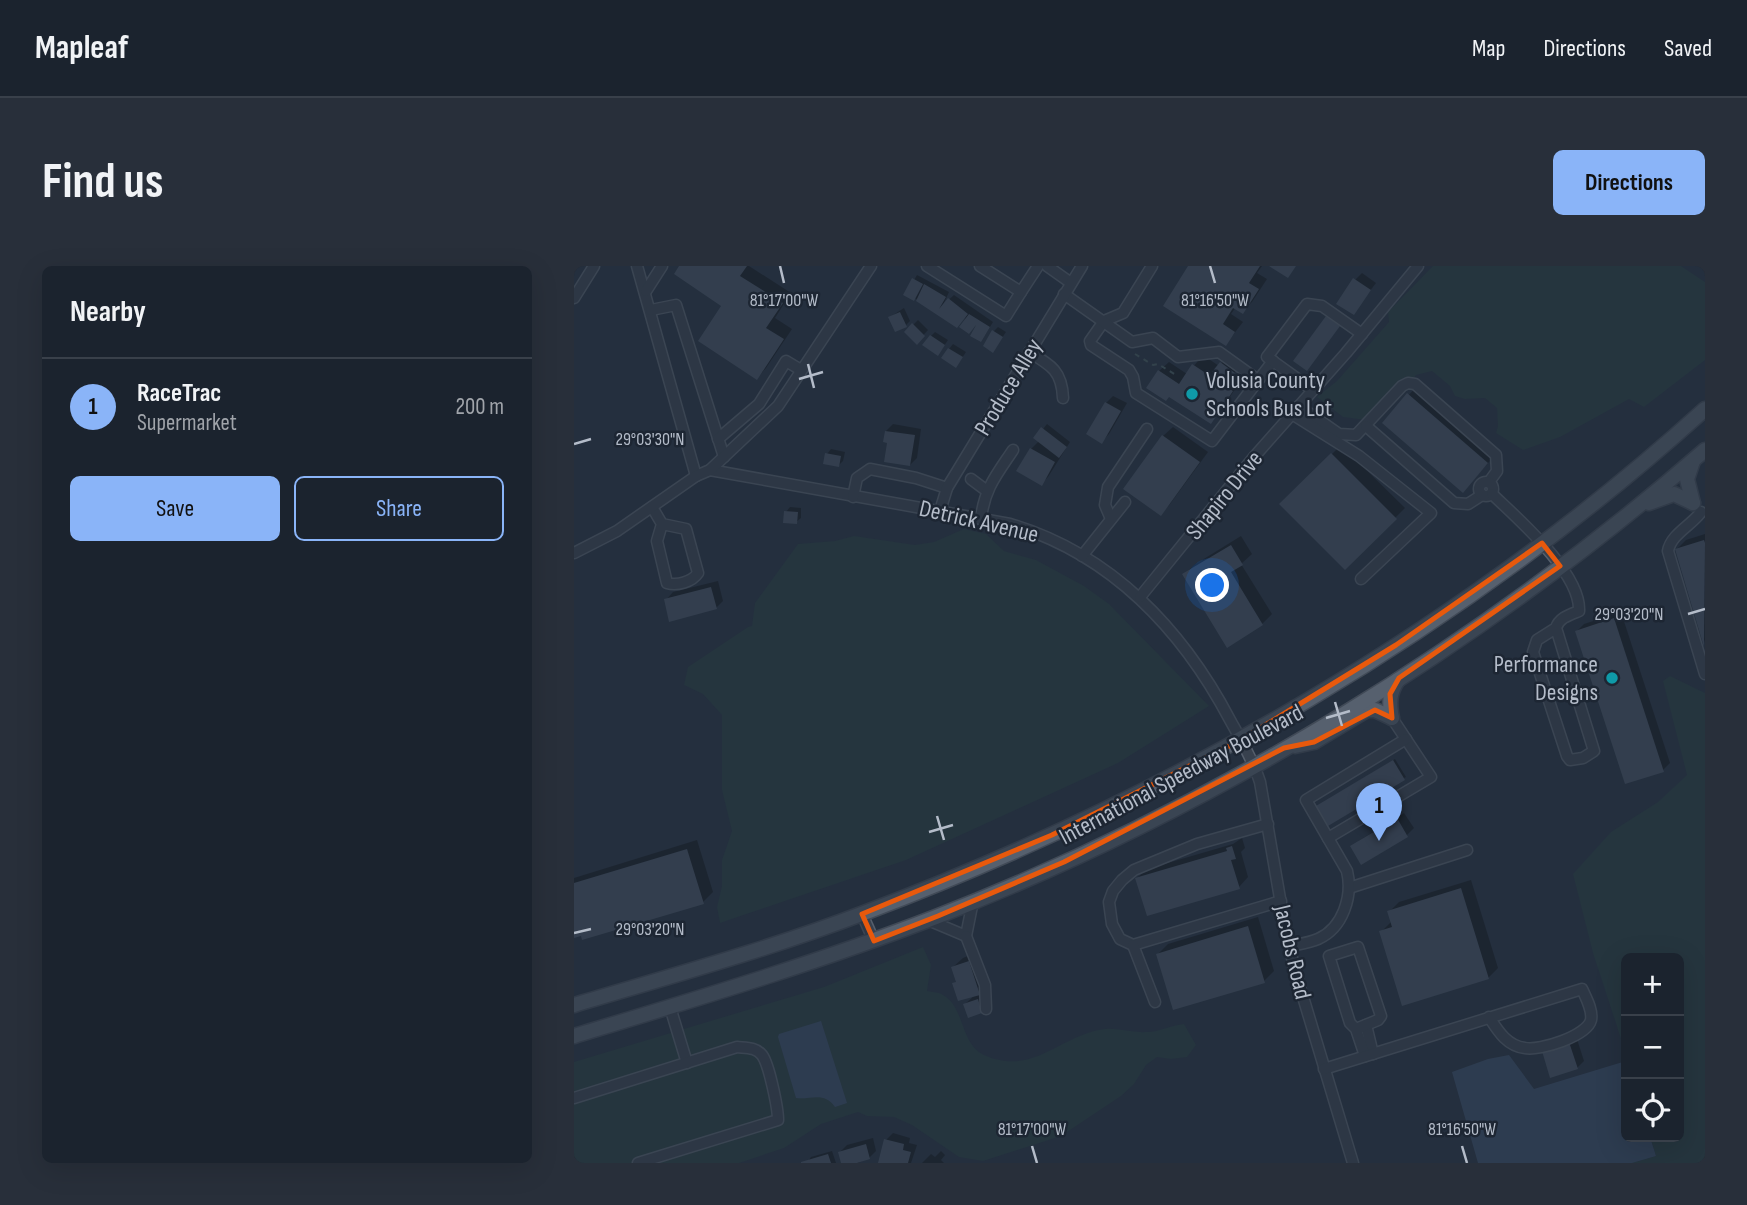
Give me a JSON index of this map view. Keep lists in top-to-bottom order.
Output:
{
  "streets": {
    "main road": ["International Speedway Boulevard"],
    "street": [
      "Produce Alley",
      "Shapiro Drive",
      "Detrick Avenue",
      "Jacobs Road"
    ]
  },
  "crossings": [
    ["Produce Alley", "Detrick Avenue"],
    ["Shapiro Drive", "Detrick Avenue"],
    ["Detrick Avenue", "International Speedway Boulevard"],
    ["Detrick Avenue", "Jacobs Road"],
    ["International Speedway Boulevard", "Jacobs Road"]
  ],
  "places": ["Volusia County Schools Bus Lot", "Performance Designs"],
  "page": {
    "header": "Mapleaf",
    "nav": ["Map", "Directions", "Saved"],
    "buttons": [
      "Directions",
      ["Save", "Share"]
    ],
    "title": "Find us",
    "heading": "Nearby",
    "list": [
      {
        "mark": "1",
        "name": "RaceTrac",
        "note": "Supermarket",
        "value": "200 m"
      }
    ],
    "pins": "1",
    "map_buttons": ["+", "−"]
  },
  "coordinates": [
    "81°17'00\"W",
    "81°16'50\"W",
    "29°03'30\"N",
    "29°03'20\"N"
  ]
}
